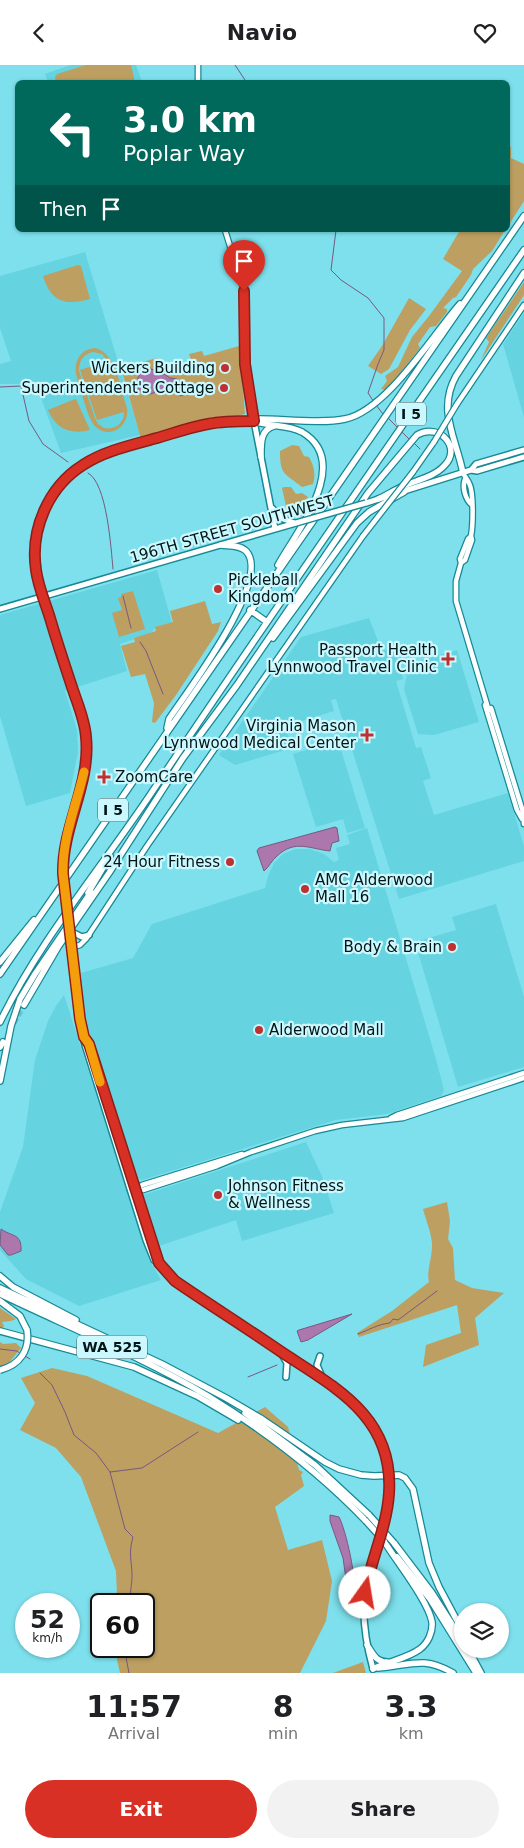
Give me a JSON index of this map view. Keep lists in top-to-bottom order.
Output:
{
  "streets": {
    "highway": ["I 5", "WA 525"],
    "main road": ["196TH STREET SOUTHWEST"]
  },
  "places": {
    "other": [
      "Wickers Building",
      "Superintendent's Cottage",
      "Pickleball Kingdom",
      "24 Hour Fitness",
      "AMC Alderwood Mall 16",
      "Body & Brain",
      "Alderwood Mall",
      "Johnson Fitness & Wellness"
    ],
    "health": ["Passport Health Lynnwood Travel Clinic", "Virginia Mason Lynnwood Medical Center", "ZoomCare"]
  },
  "page": {
    "header": "Navio",
    "turn": ["3.0 km", "Poplar Way"],
    "then": "Then",
    "speed": "52 km/h",
    "limit": "60",
    "eta": [
      "11:57",
      "Arrival",
      "8",
      "min",
      "3.3",
      "km"
    ],
    "buttons": ["Exit", "Share"]
  }
}
